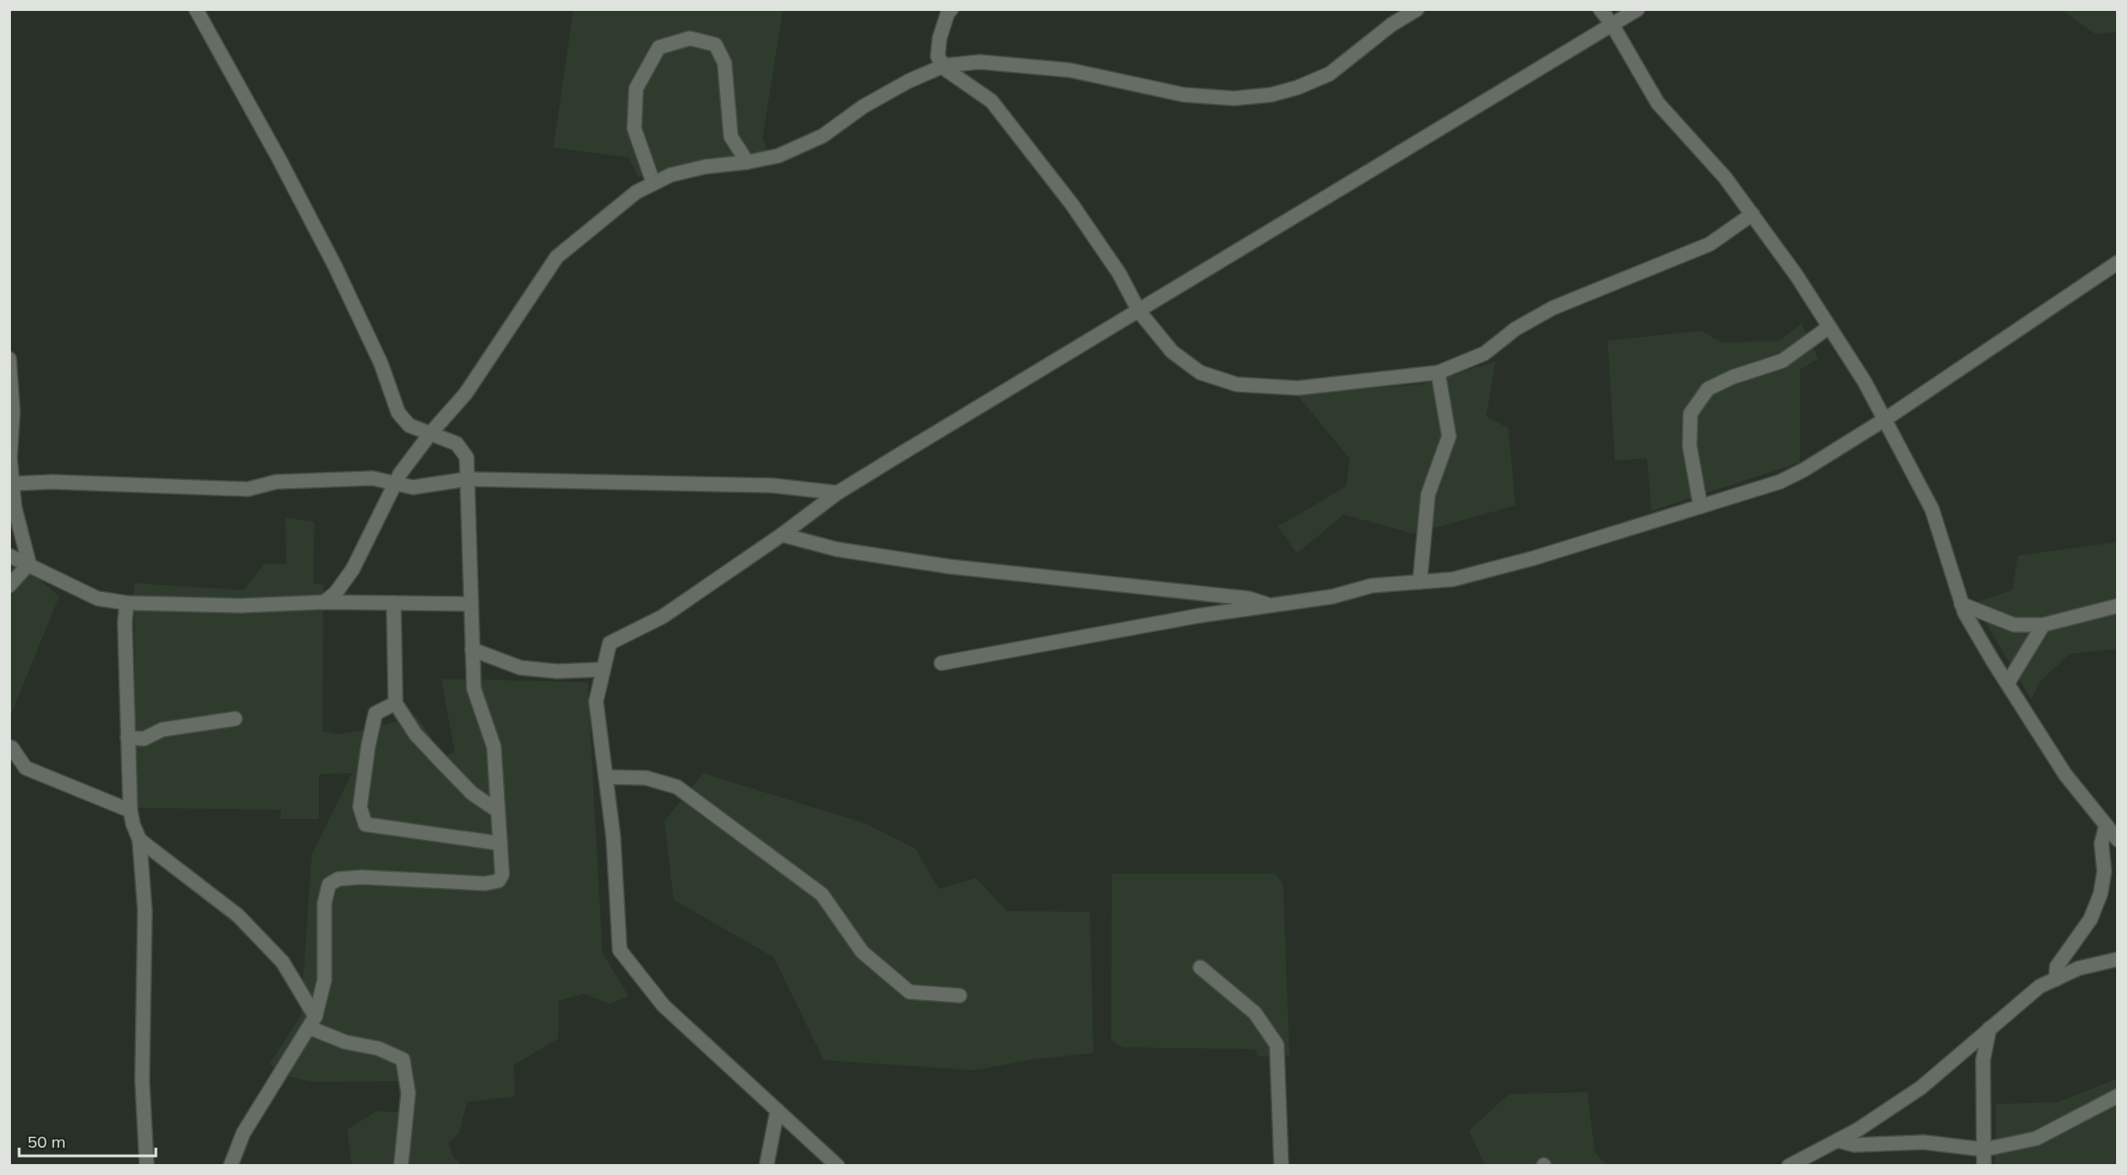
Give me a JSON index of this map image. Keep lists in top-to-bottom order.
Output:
{
  "scale_bar": "50 m"
}
